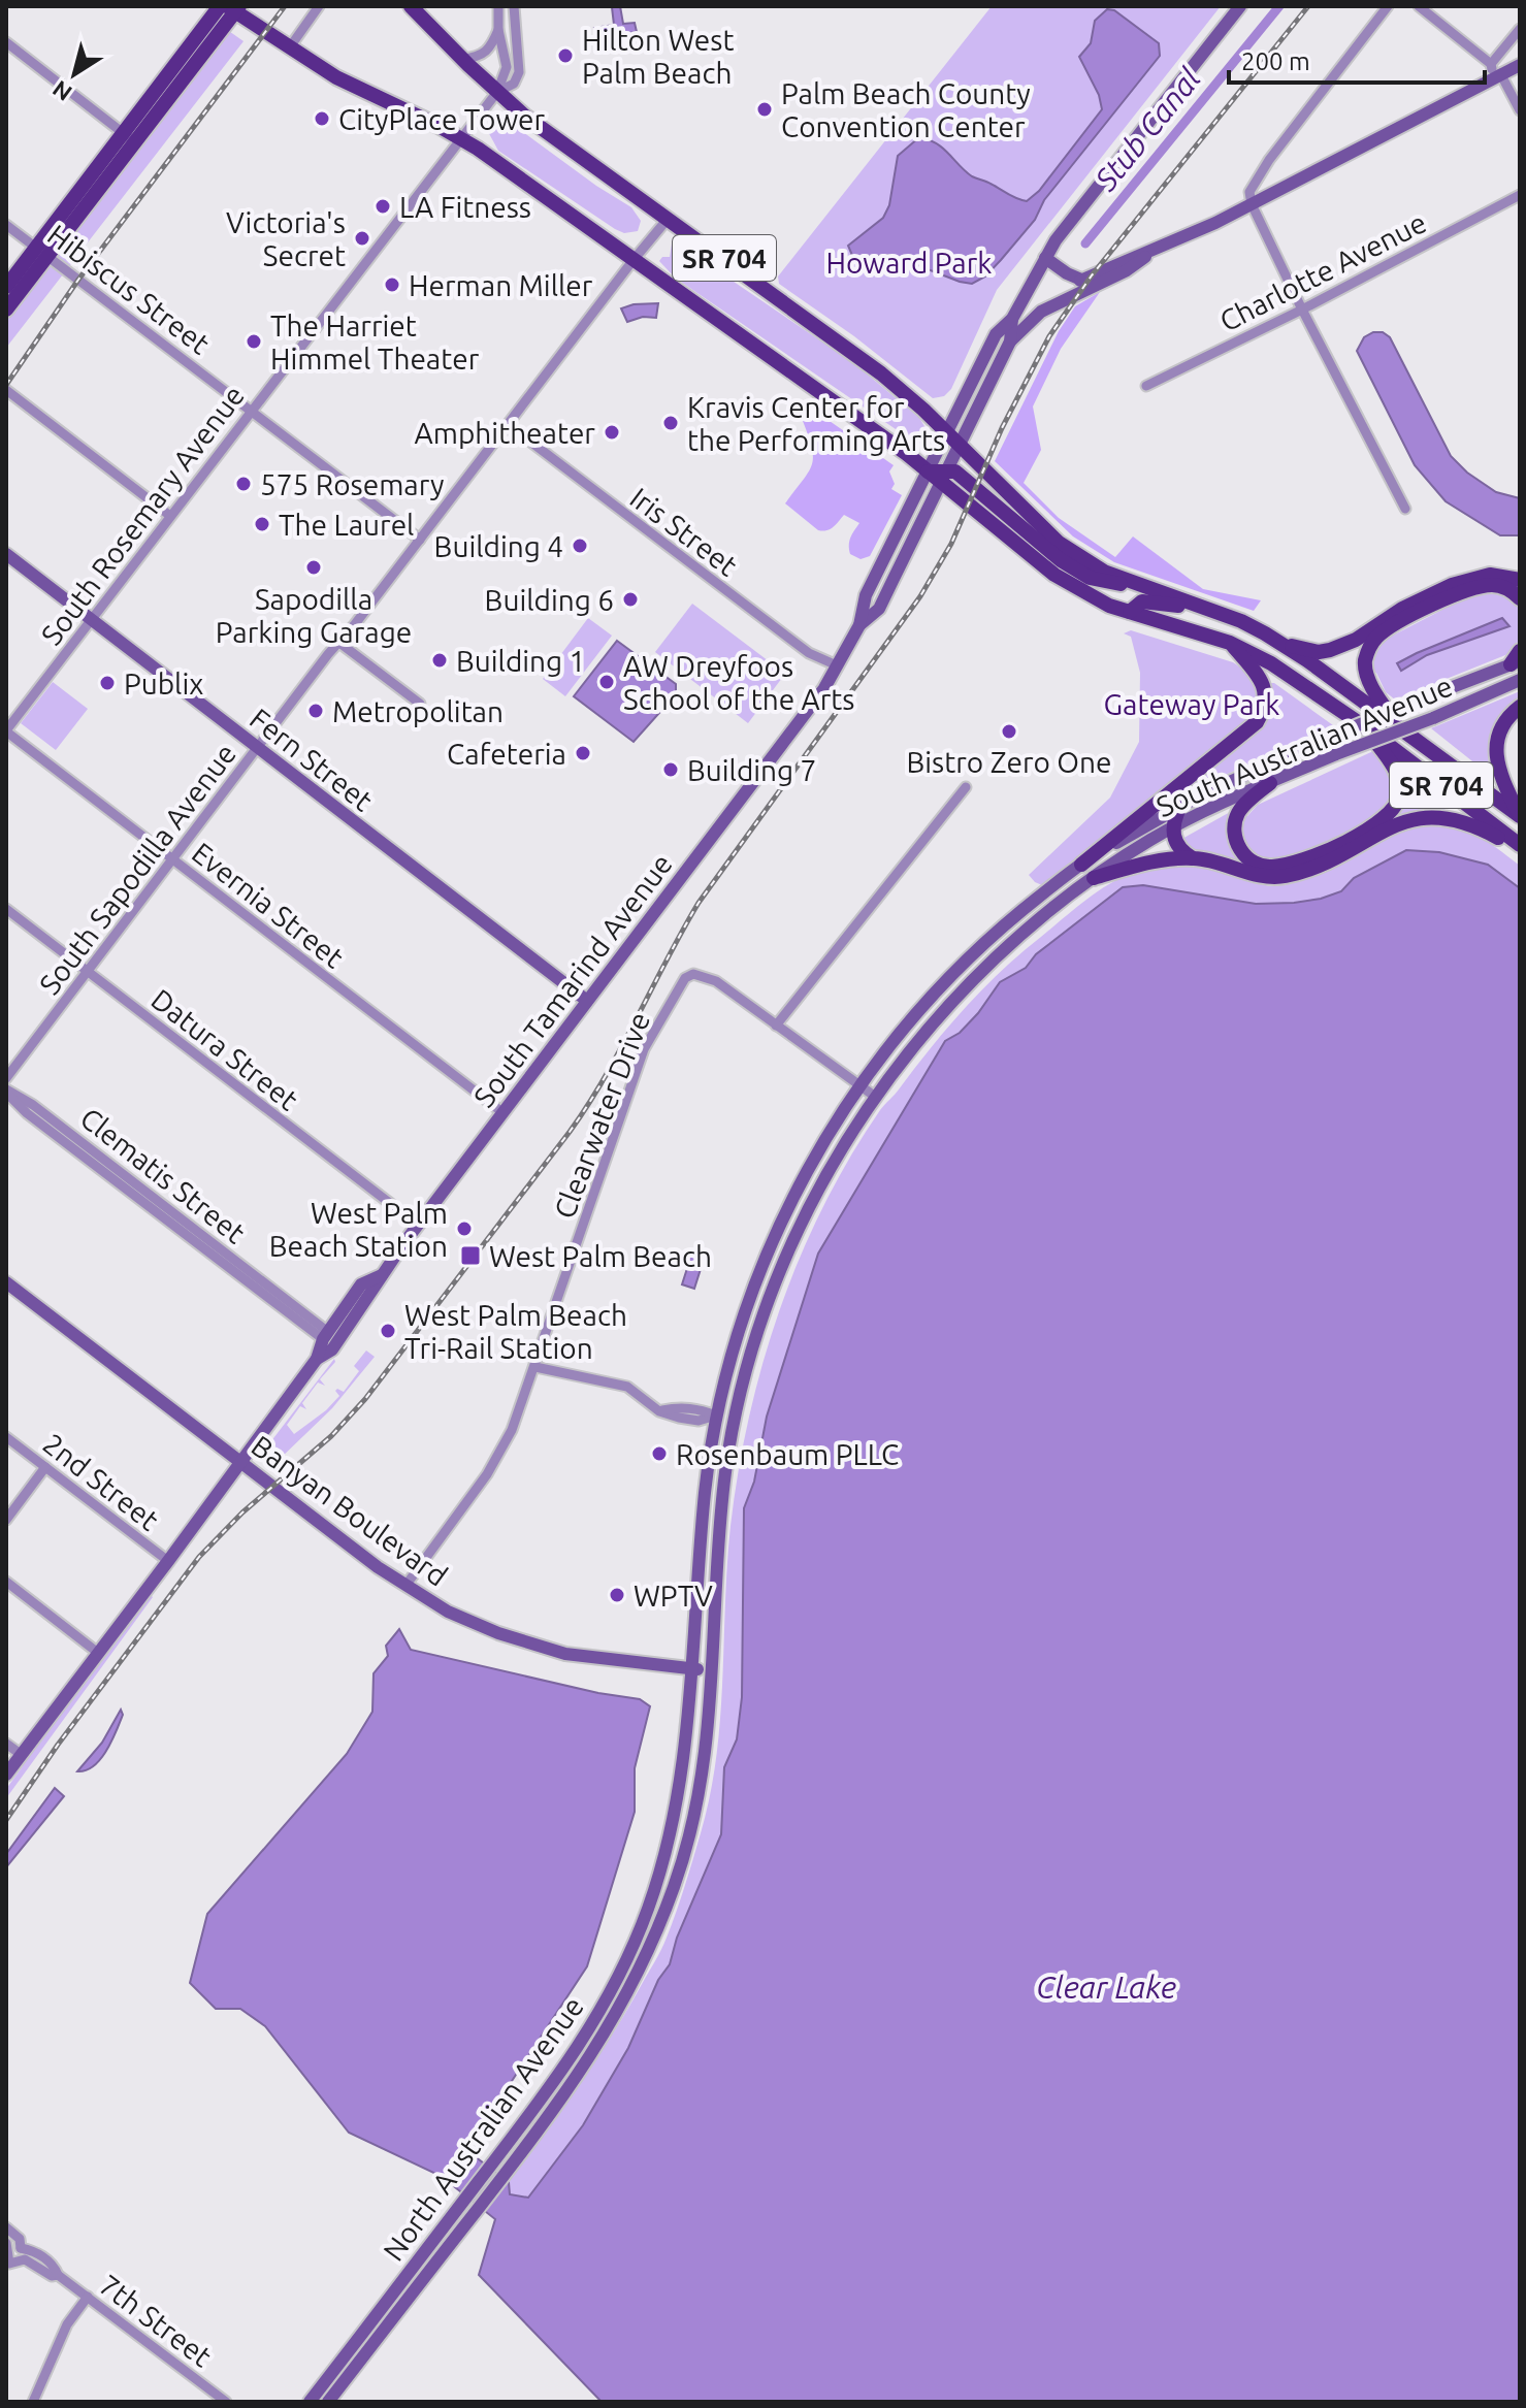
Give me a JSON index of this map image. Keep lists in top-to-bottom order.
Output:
{
  "streets": {
    "main road": ["SR 704"],
    "street": [
      "Charlotte Avenue",
      "Hibiscus Street",
      "South Rosemary Avenue",
      "Iris Street",
      "South Australian Avenue",
      "Fern Street",
      "South Sapodilla Avenue",
      "Evernia Street",
      "South Tamarind Avenue",
      "Datura Street",
      "Clearwater Drive",
      "Clematis Street",
      "2nd Street",
      "Banyan Boulevard",
      "North Australian Avenue",
      "7th Street"
    ]
  },
  "crossings": [
    ["SR 704", "South Rosemary Avenue"],
    ["SR 704", "South Sapodilla Avenue"],
    ["SR 704", "South Tamarind Avenue"],
    ["Hibiscus Street", "South Rosemary Avenue"],
    ["Hibiscus Street", "South Sapodilla Avenue"],
    ["South Rosemary Avenue", "Fern Street"],
    ["South Rosemary Avenue", "Evernia Street"],
    ["Iris Street", "South Sapodilla Avenue"],
    ["Iris Street", "South Tamarind Avenue"],
    ["South Australian Avenue", "Banyan Boulevard"],
    ["South Australian Avenue", "North Australian Avenue"],
    ["Fern Street", "South Sapodilla Avenue"],
    ["Fern Street", "South Tamarind Avenue"],
    ["South Sapodilla Avenue", "Evernia Street"],
    ["South Sapodilla Avenue", "Datura Street"],
    ["Evernia Street", "South Tamarind Avenue"],
    ["South Tamarind Avenue", "Datura Street"],
    ["South Tamarind Avenue", "Clematis Street"],
    ["Clearwater Drive", "Banyan Boulevard"],
    ["Banyan Boulevard", "North Australian Avenue"]
  ],
  "water": ["Stub Canal", "Clear Lake"],
  "parks": ["Howard Park", "Gateway Park"],
  "places": {
    "other": [
      "Hilton West Palm Beach",
      "Palm Beach County Convention Center",
      "CityPlace Tower",
      "LA Fitness",
      "Victoria's Secret",
      "Herman Miller",
      "The Harriet Himmel Theater",
      "Kravis Center for the Performing Arts",
      "Amphitheater",
      "575 Rosemary",
      "The Laurel",
      "Building 4",
      "Sapodilla Parking Garage",
      "Building 6",
      "Building 1",
      "AW Dreyfoos School of the Arts",
      "Publix",
      "Metropolitan",
      "Bistro Zero One",
      "Cafeteria",
      "Building 7",
      "West Palm Beach Station",
      "West Palm Beach Tri-Rail Station",
      "Rosenbaum PLLC",
      "WPTV"
    ],
    "transit": ["West Palm Beach"]
  },
  "scale_bar": "200 m",
  "north": "bottom left"
}
